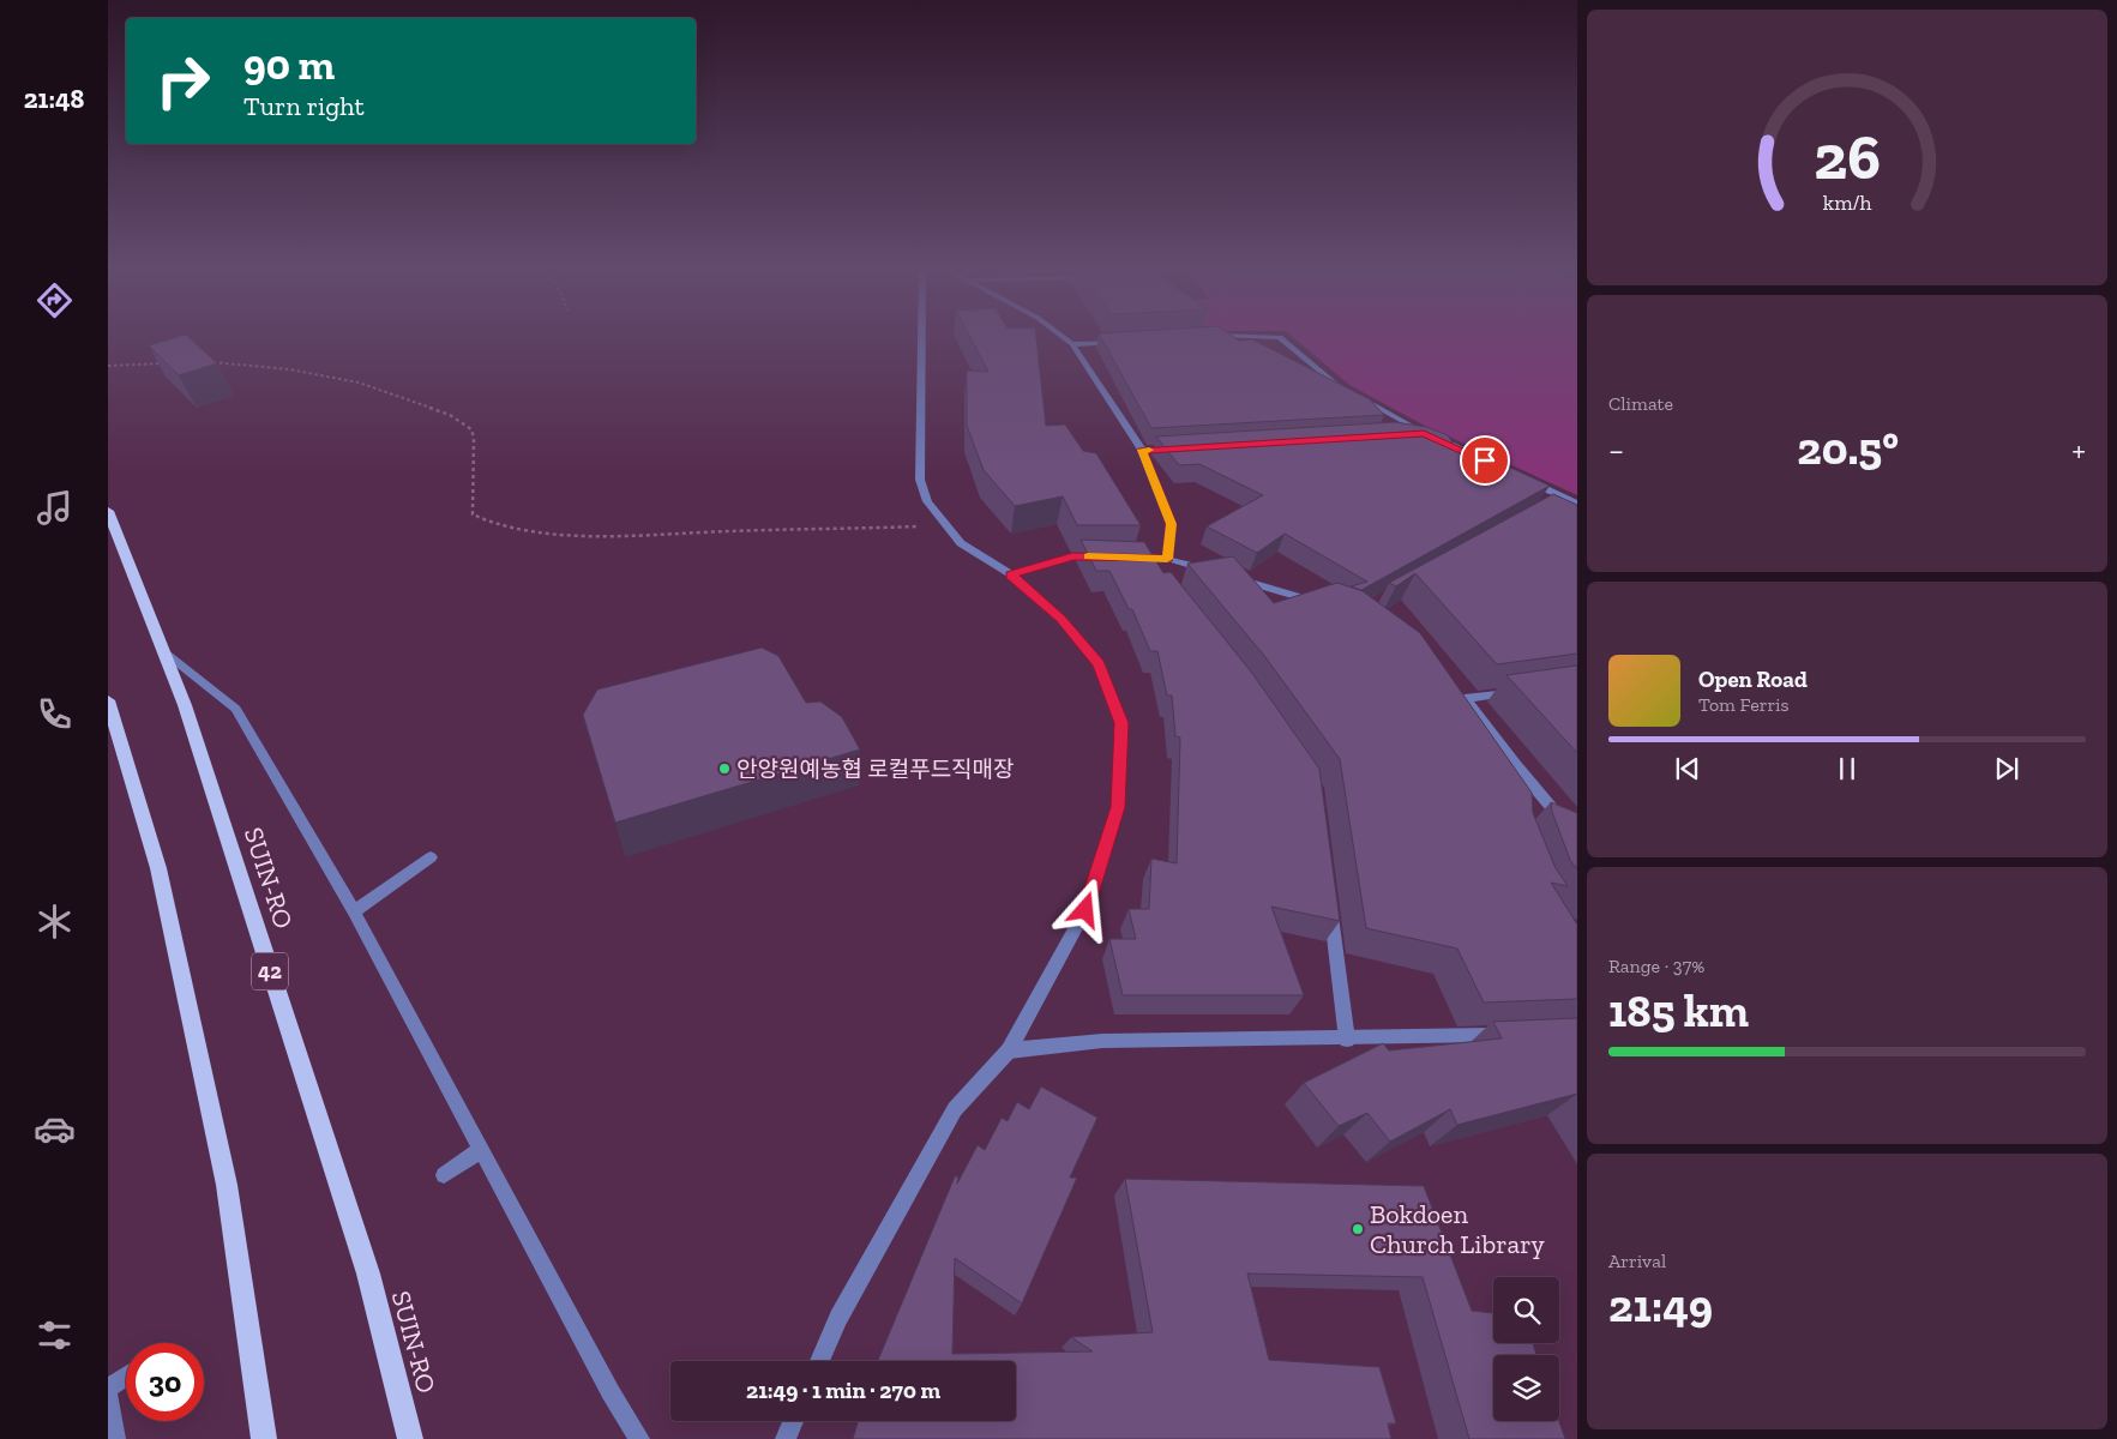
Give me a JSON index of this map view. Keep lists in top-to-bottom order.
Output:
{
  "streets": {
    "main road": ["SUIN-RO", "42"]
  },
  "places": ["안양원예농협 로컬푸드직매장", "Bokdoen Church Library"],
  "page": {
    "tabs": "21:48",
    "turn": ["90 m", "Turn right"],
    "tile": [
      "Climate",
      ["Range · 37%", "185 km"],
      ["Arrival", "21:49"]
    ],
    "heat": ["−", "20.5°", "+"],
    "song": ["Open Road", "Tom Ferris"],
    "limit": "30",
    "trip": "21:49 · 1 min · 270 m",
    "gauge": ["26", "km/h"]
  }
}
